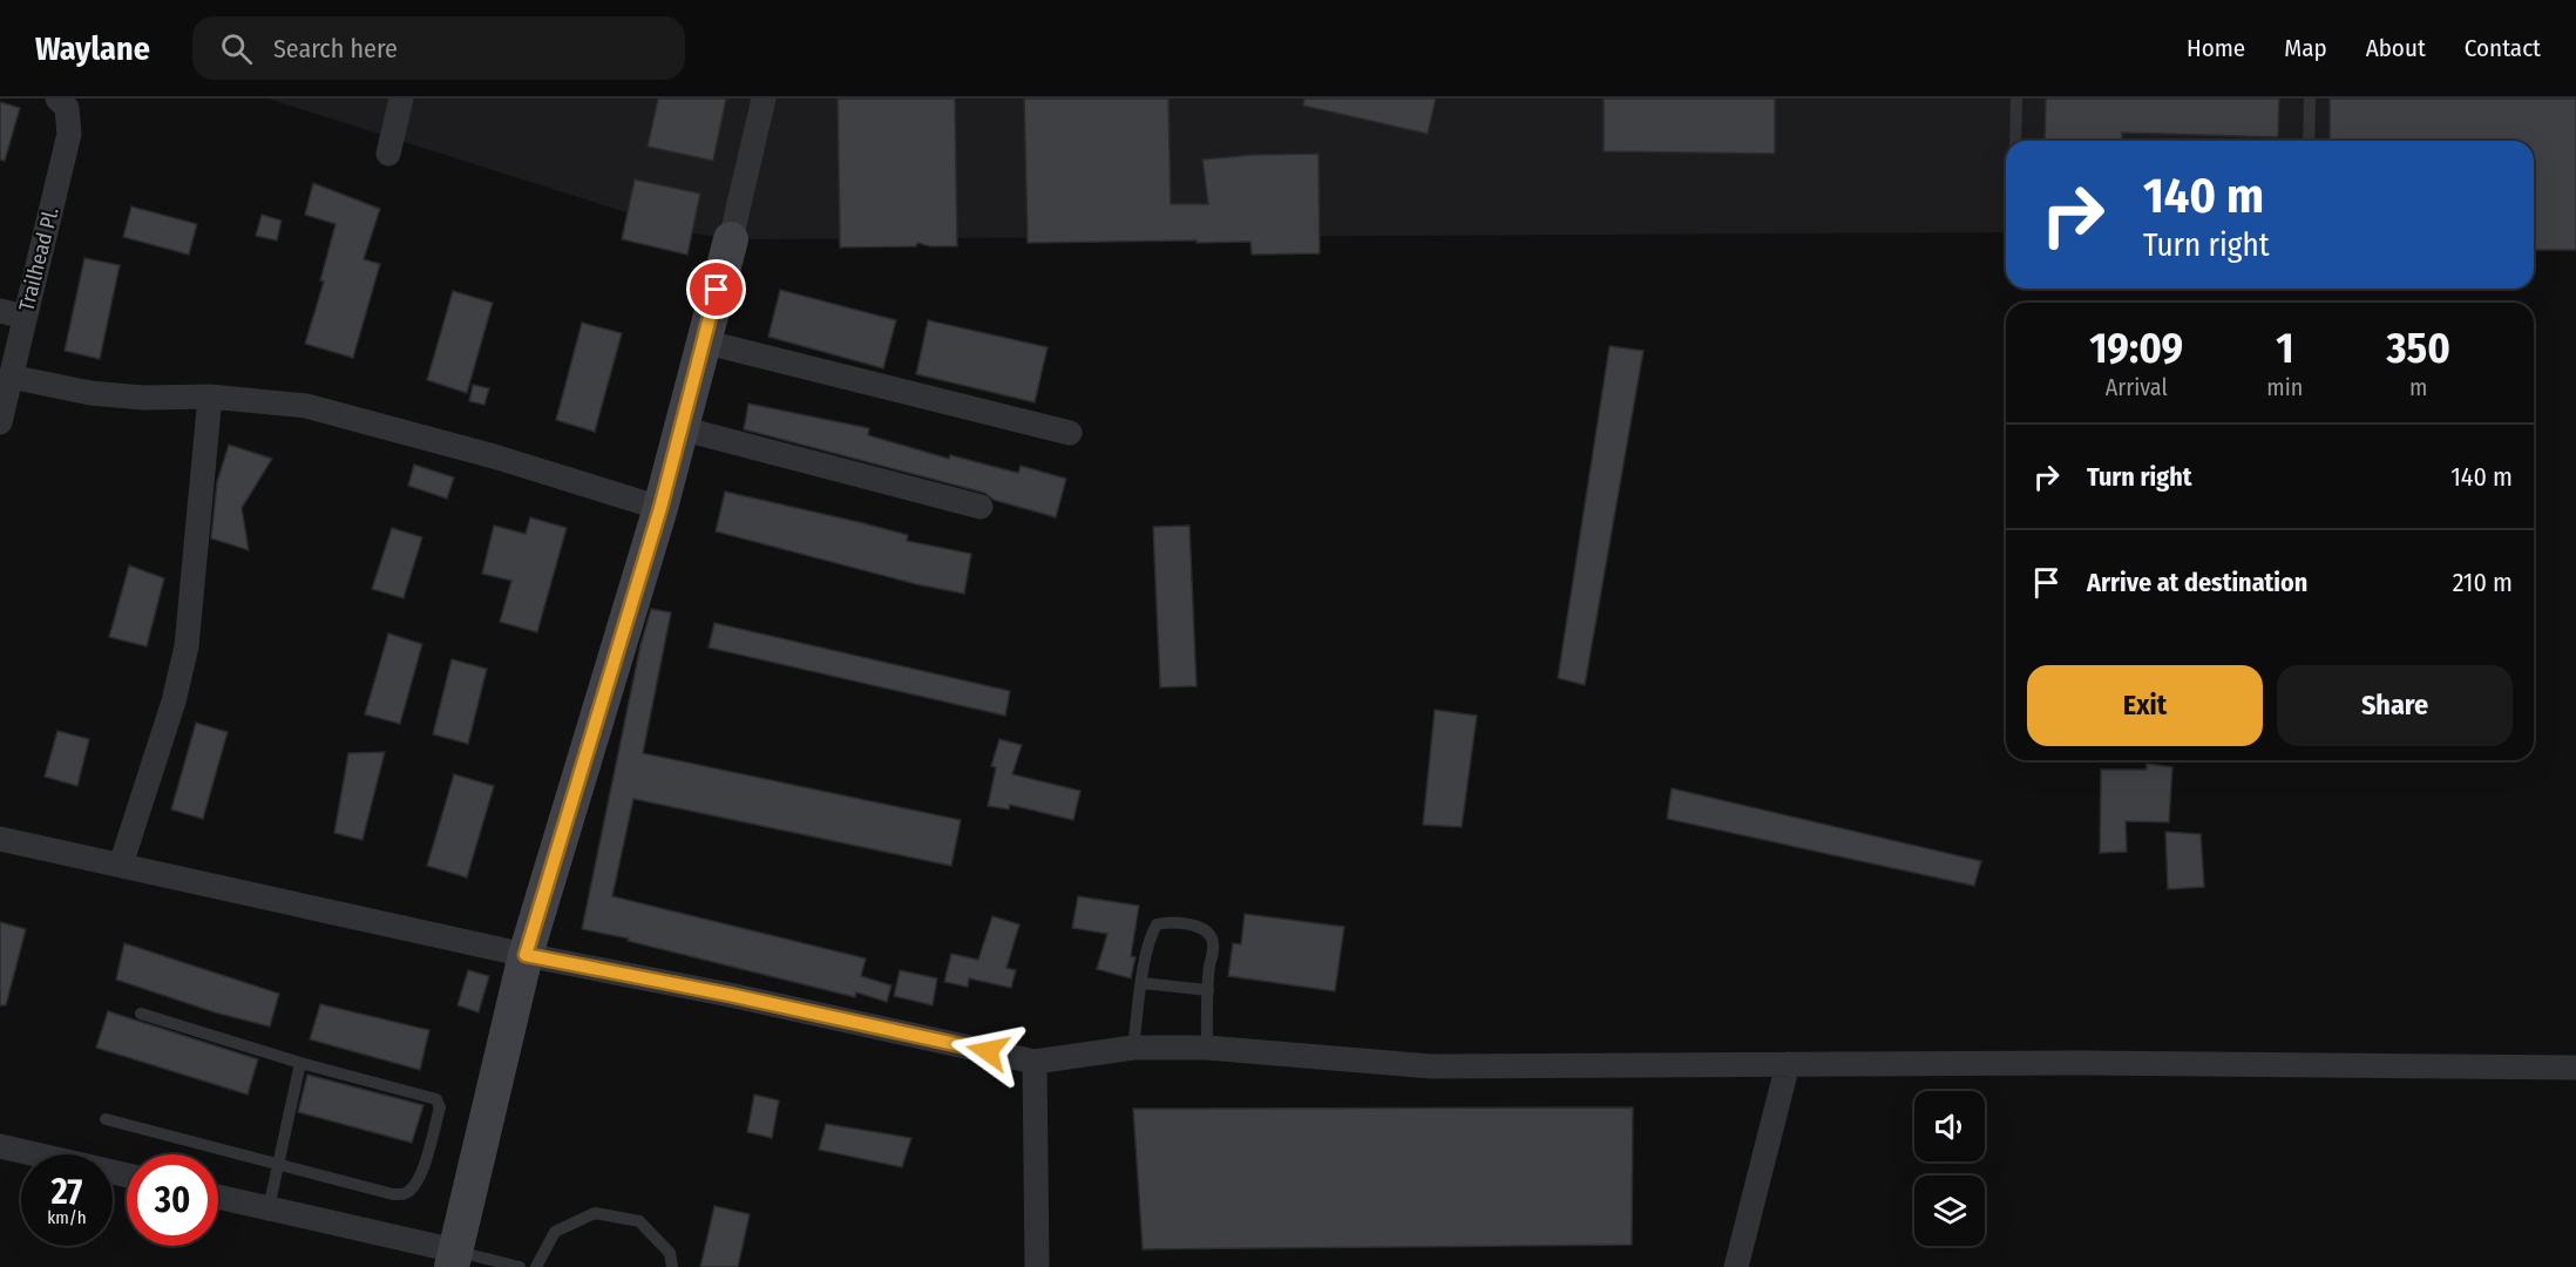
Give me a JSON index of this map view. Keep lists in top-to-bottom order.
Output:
{
  "streets": {
    "street": ["Trailhead Pl."]
  },
  "page": {
    "header": "Waylane",
    "search": "Search here",
    "nav": [
      "Home",
      "Map",
      "About",
      "Contact"
    ],
    "turn": ["140 m", "Turn right"],
    "eta": [
      "19:09",
      "Arrival",
      "1",
      "min",
      "350",
      "m"
    ],
    "list": [
      {
        "name": "Turn right",
        "value": "140 m"
      },
      {
        "name": "Arrive at destination",
        "value": "210 m"
      }
    ],
    "buttons": ["Exit", "Share"],
    "speed": "27 km/h",
    "limit": "30"
  }
}
